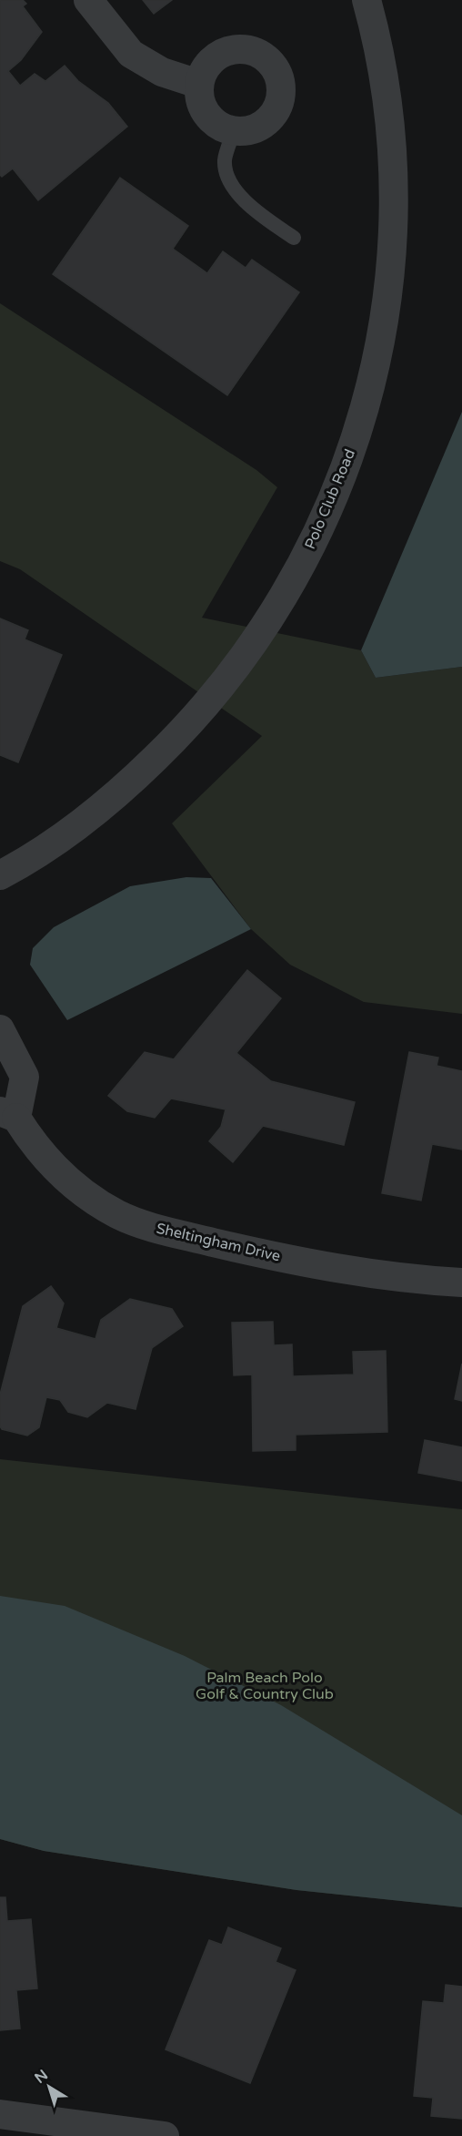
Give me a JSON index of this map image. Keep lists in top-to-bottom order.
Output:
{
  "streets": {
    "street": ["Polo Club Road", "Sheltingham Drive"]
  },
  "parks": ["Palm Beach Polo Golf & Country Club"],
  "north": "top left"
}
